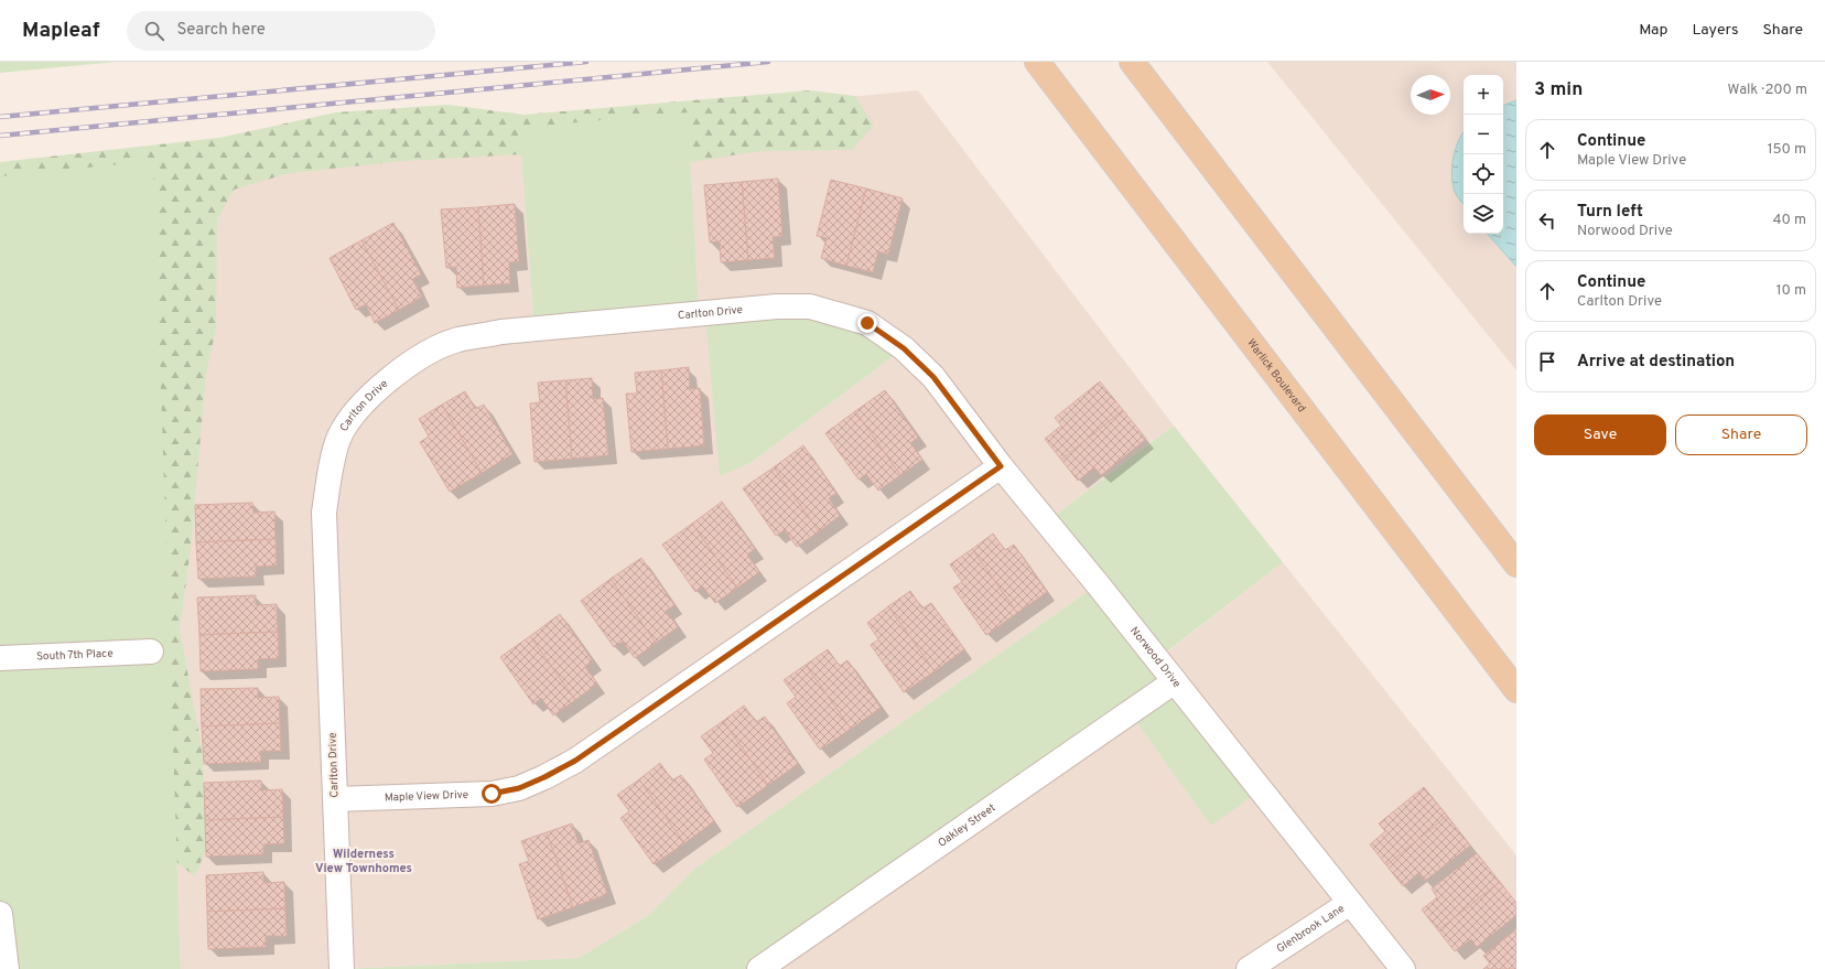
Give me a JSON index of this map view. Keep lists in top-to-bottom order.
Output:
{
  "streets": {
    "main road": ["Warlick Boulevard"],
    "lane": [
      "Carlton Drive",
      "South 7th Place",
      "Norwood Drive",
      "Maple View Drive",
      "Oakley Street",
      "Glenbrook Lane"
    ]
  },
  "crossings": [
    ["Carlton Drive", "Norwood Drive"],
    ["Carlton Drive", "Maple View Drive"],
    ["Norwood Drive", "Maple View Drive"],
    ["Norwood Drive", "Oakley Street"],
    ["Norwood Drive", "Glenbrook Lane"]
  ],
  "districts": ["Wilderness View Townhomes"],
  "north": "right",
  "page": {
    "header": "Mapleaf",
    "search": "Search here",
    "nav": ["Map", "Layers", "Share"],
    "heading": ["3 min", "Walk · 200 m"],
    "map_buttons": ["+", "−"],
    "list": [
      ["Continue", "Maple View Drive", "150 m"],
      ["Turn left", "Norwood Drive", "40 m"],
      ["Continue", "Carlton Drive", "10 m"],
      "Arrive at destination"
    ],
    "buttons": ["Save", "Share"]
  }
}
